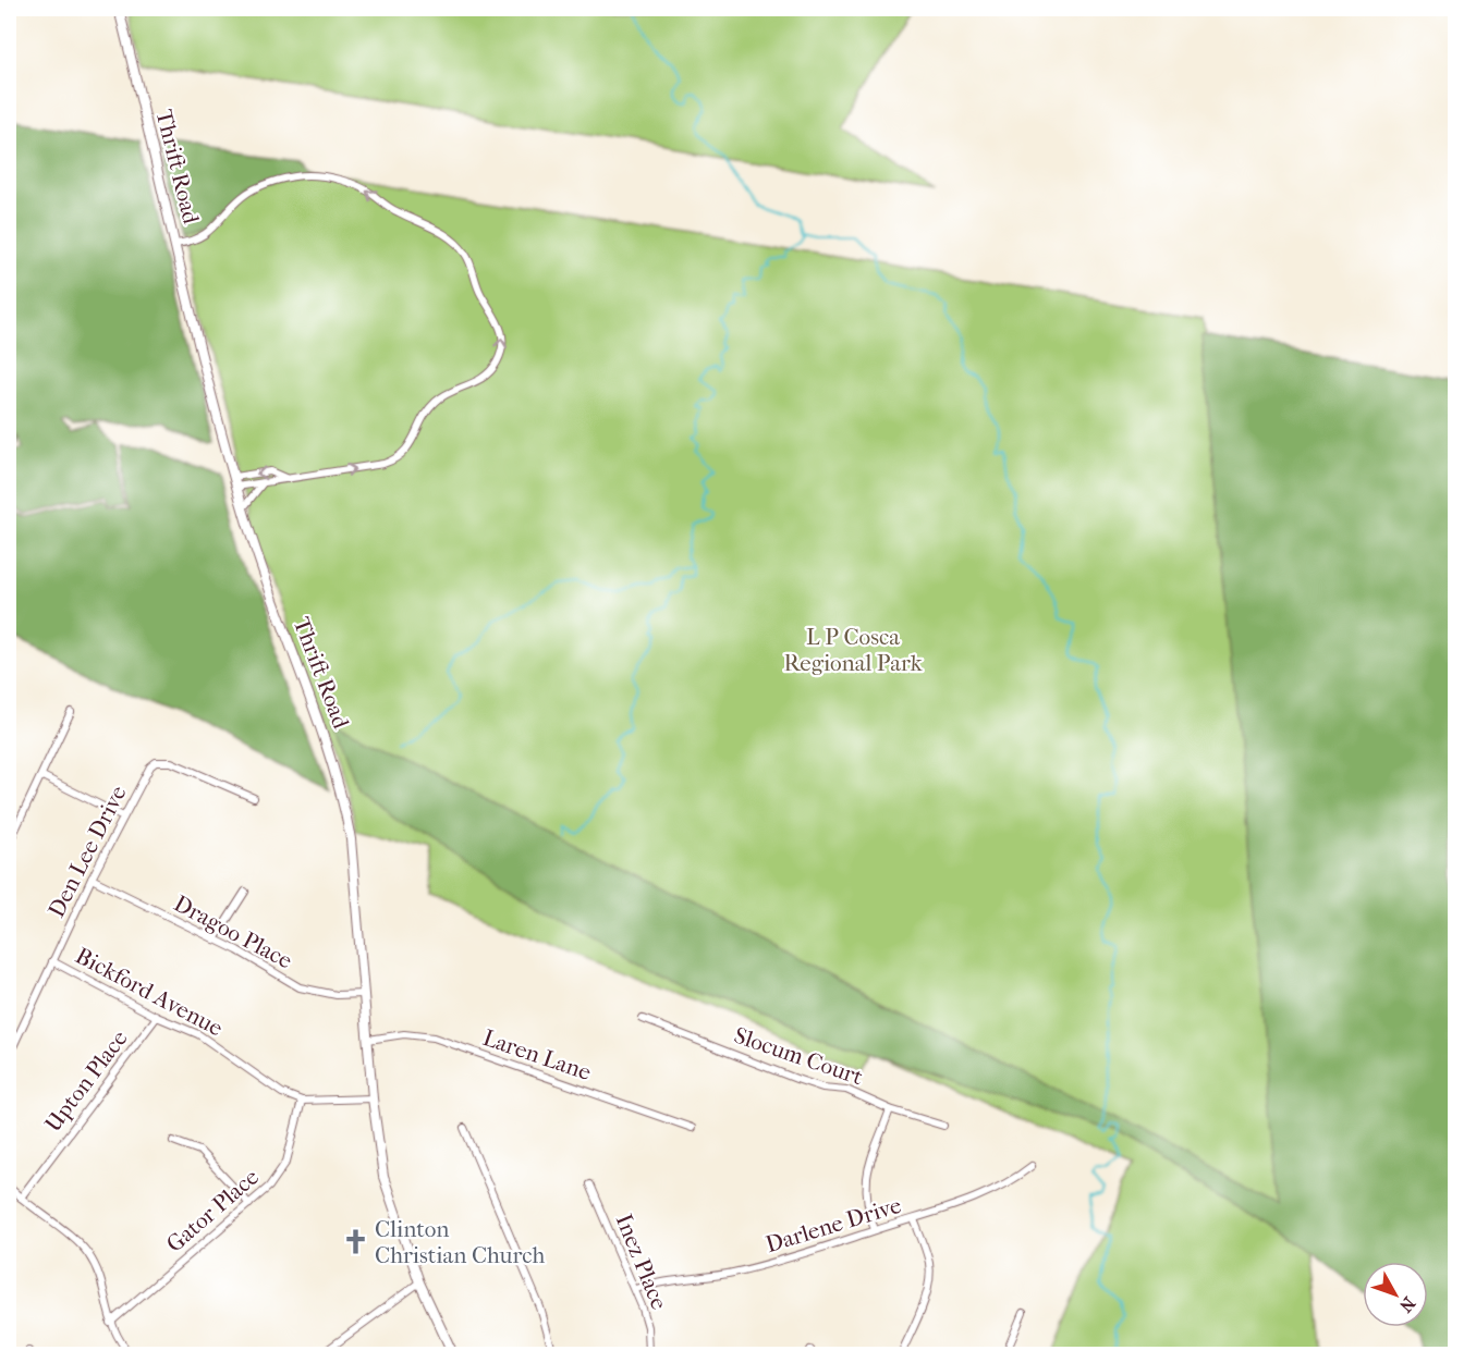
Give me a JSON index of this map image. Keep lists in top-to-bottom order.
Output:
{
  "streets": {
    "street": [
      "Thrift Road",
      "Den Lee Drive",
      "Dragoo Place",
      "Bickford Avenue",
      "Laren Lane",
      "Slocum Court",
      "Upton Place",
      "Gator Place",
      "Darlene Drive",
      "Inez Place"
    ]
  },
  "crossings": [
    ["Thrift Road", "Dragoo Place"],
    ["Thrift Road", "Bickford Avenue"],
    ["Thrift Road", "Laren Lane"],
    ["Den Lee Drive", "Dragoo Place"],
    ["Den Lee Drive", "Bickford Avenue"],
    ["Bickford Avenue", "Upton Place"],
    ["Bickford Avenue", "Gator Place"],
    ["Darlene Drive", "Inez Place"]
  ],
  "parks": ["L P Cosca Regional Park"],
  "places": {
    "church": ["Clinton Christian Church"]
  },
  "north": "bottom right"
}
